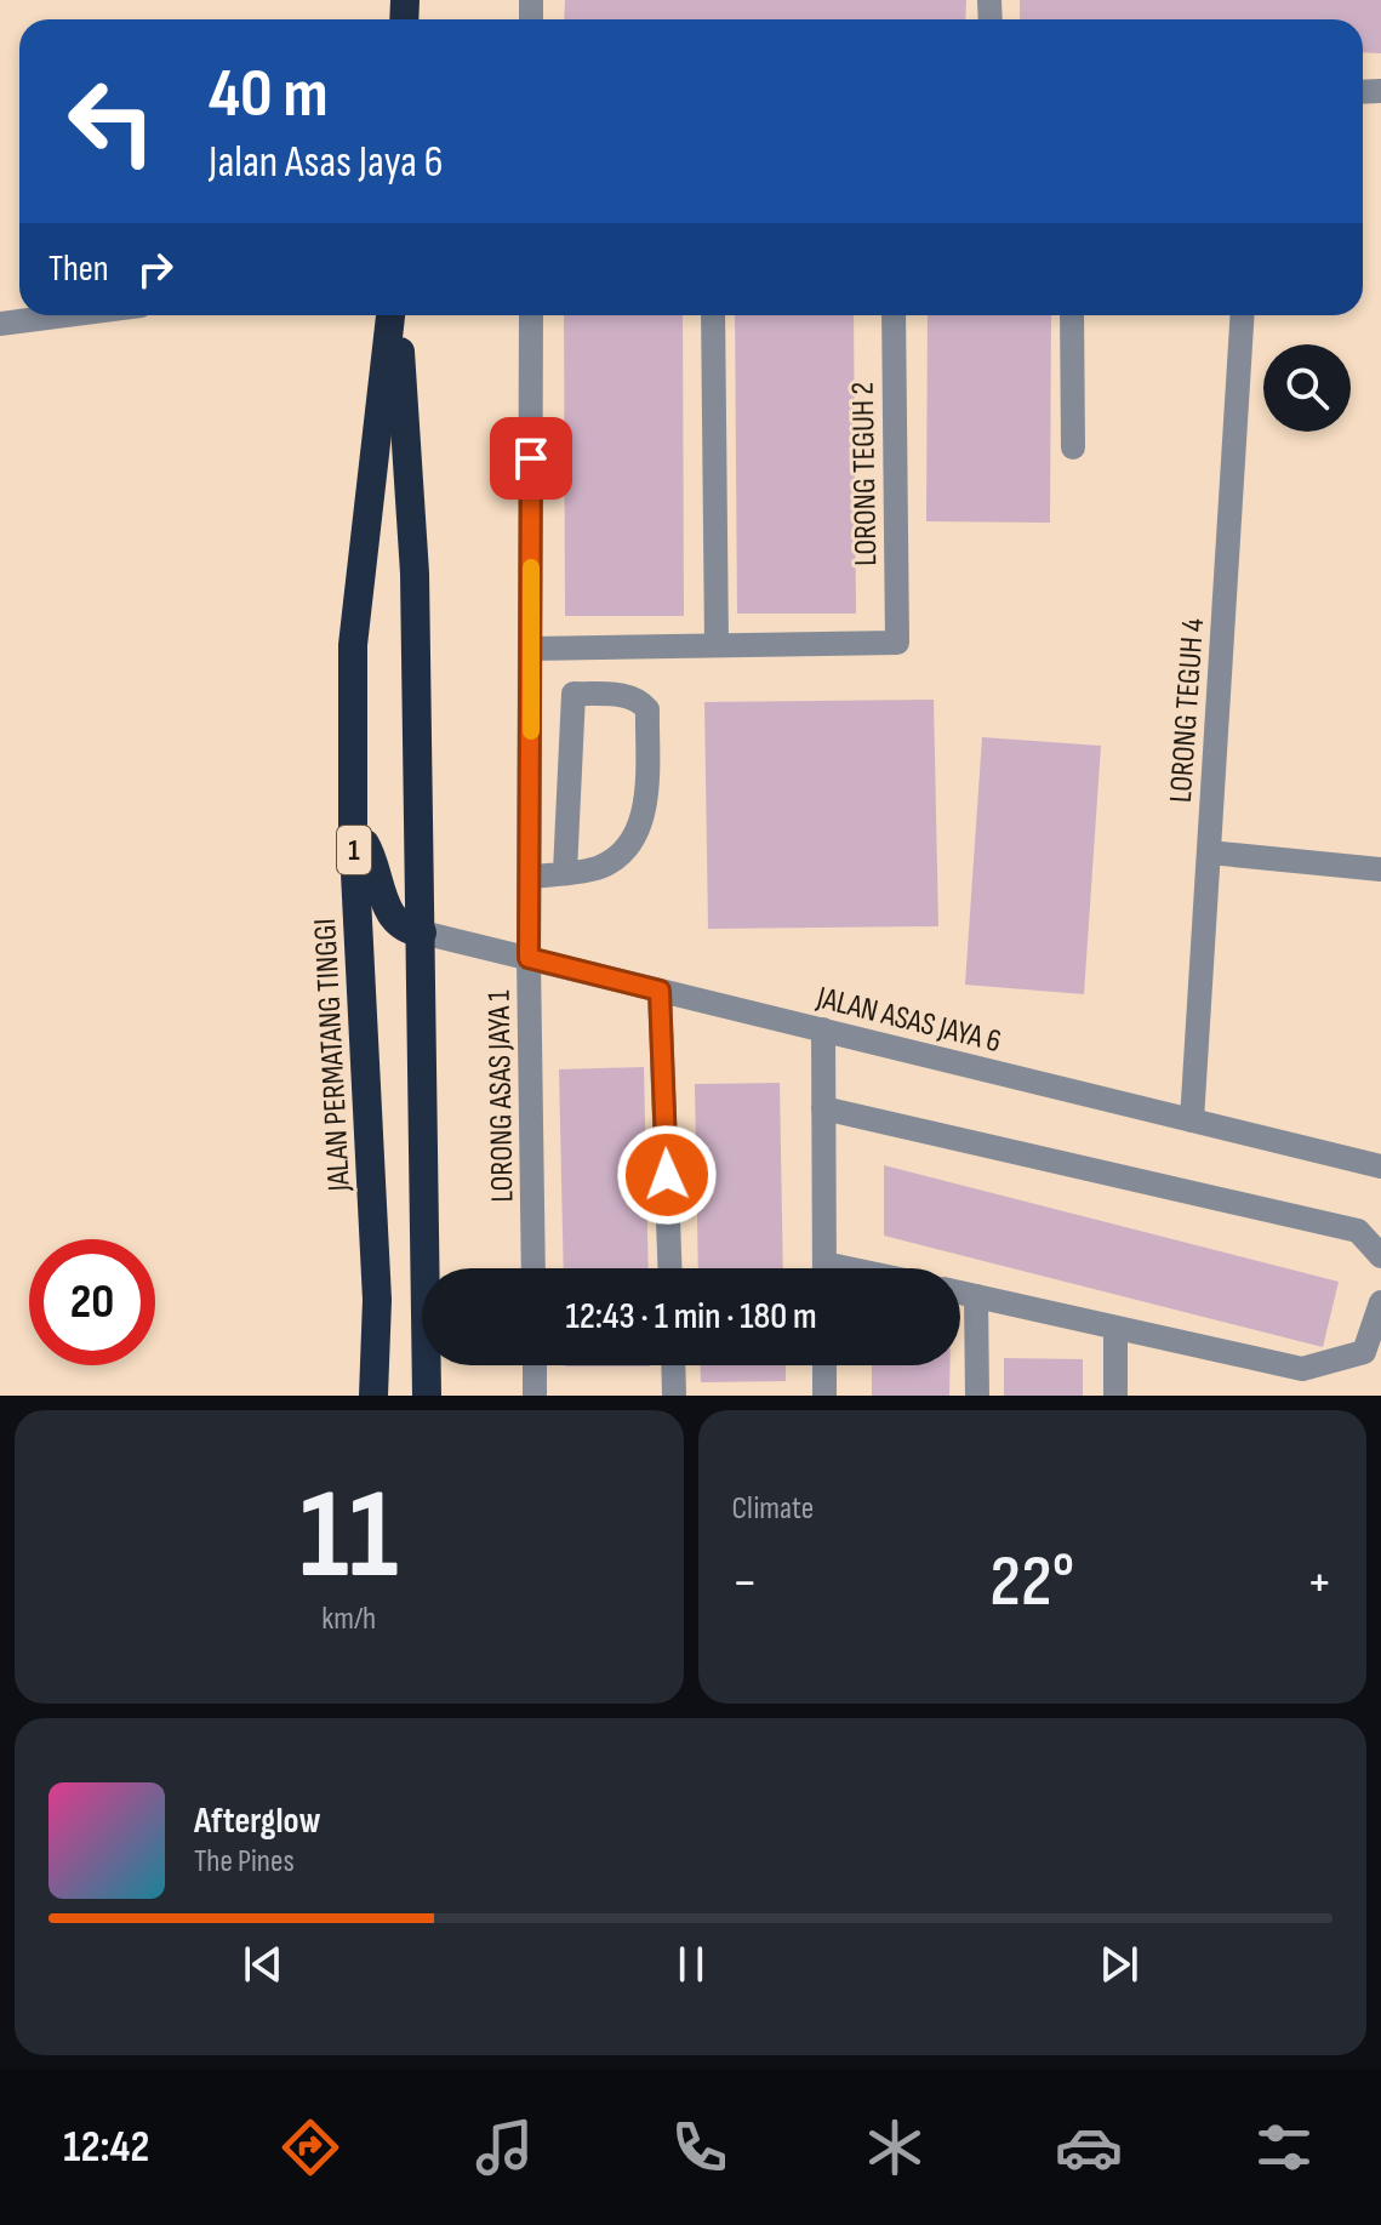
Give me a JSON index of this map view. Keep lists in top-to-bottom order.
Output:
{
  "streets": {
    "highway": ["1", "JALAN PERMATANG TINGGI"],
    "street": [
      "LORONG TEGUH 2",
      "LORONG TEGUH 4",
      "JALAN ASAS JAYA 6",
      "LORONG ASAS JAYA 1"
    ]
  },
  "crossings": [
    ["LORONG TEGUH 4", "JALAN ASAS JAYA 6"],
    ["JALAN ASAS JAYA 6", "JALAN PERMATANG TINGGI"],
    ["JALAN ASAS JAYA 6", "LORONG ASAS JAYA 1"]
  ],
  "page": {
    "turn": ["40 m", "Jalan Asas Jaya 6"],
    "then": "Then",
    "limit": "20",
    "trip": "12:43 · 1 min · 180 m",
    "tile": [
      ["11", "km/h"],
      "Climate"
    ],
    "heat": ["−", "22°", "+"],
    "song": ["Afterglow", "The Pines"],
    "tabs": "12:42"
  }
}
